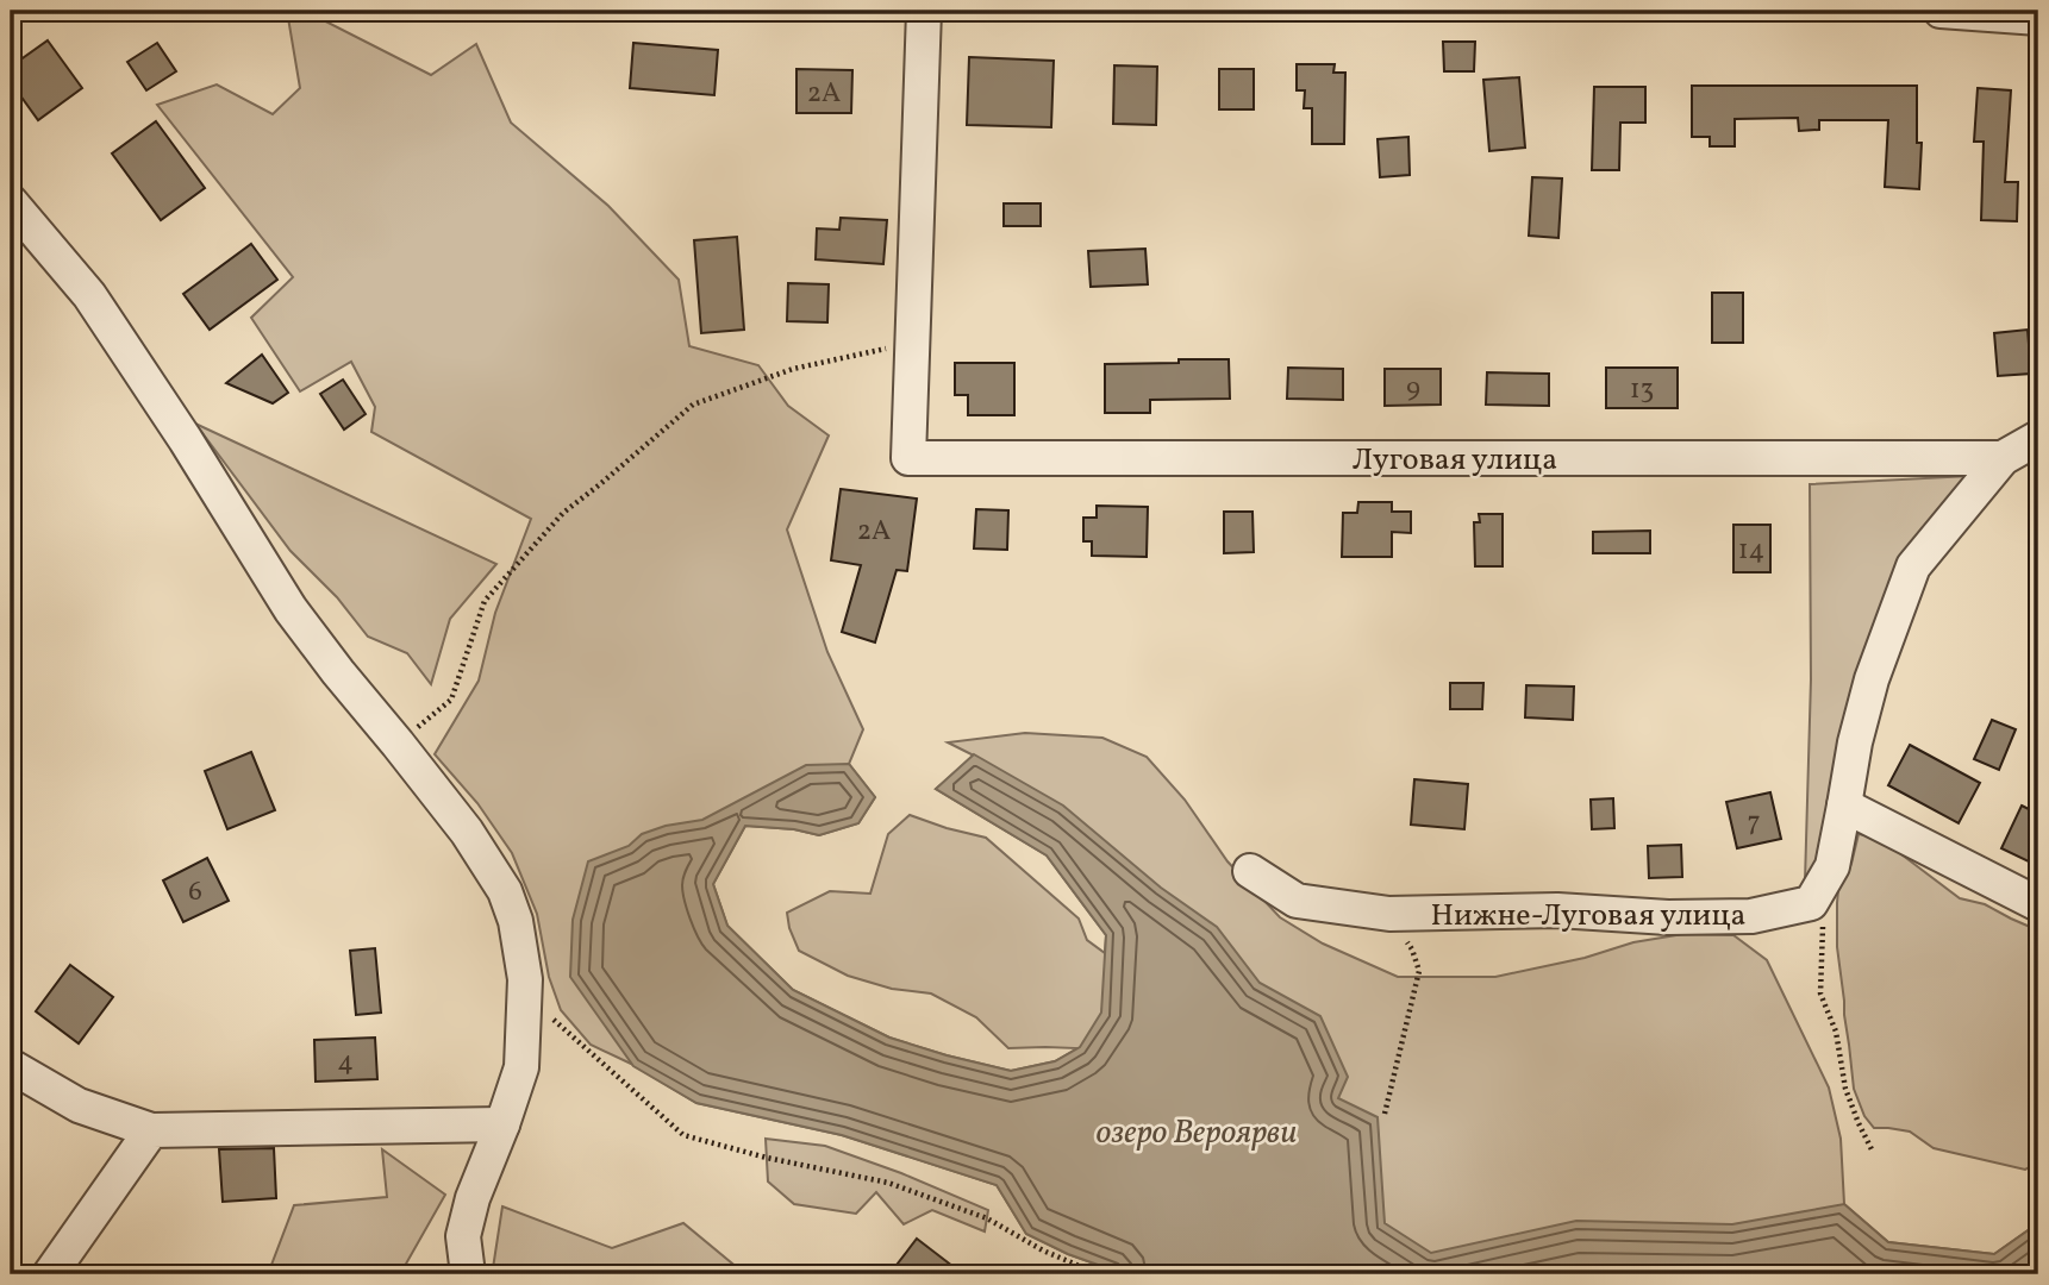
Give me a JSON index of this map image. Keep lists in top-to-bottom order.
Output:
{
  "streets": {
    "street": ["Луговая улица", "Нижне-Луговая улица"]
  },
  "crossings": [
    ["Луговая улица", "Нижне-Луговая улица"]
  ],
  "water": ["озеро Вероярви"],
  "house_numbers": [
    "2А",
    "9",
    "13",
    "2А",
    "14",
    "7",
    "6",
    "4"
  ]
}
